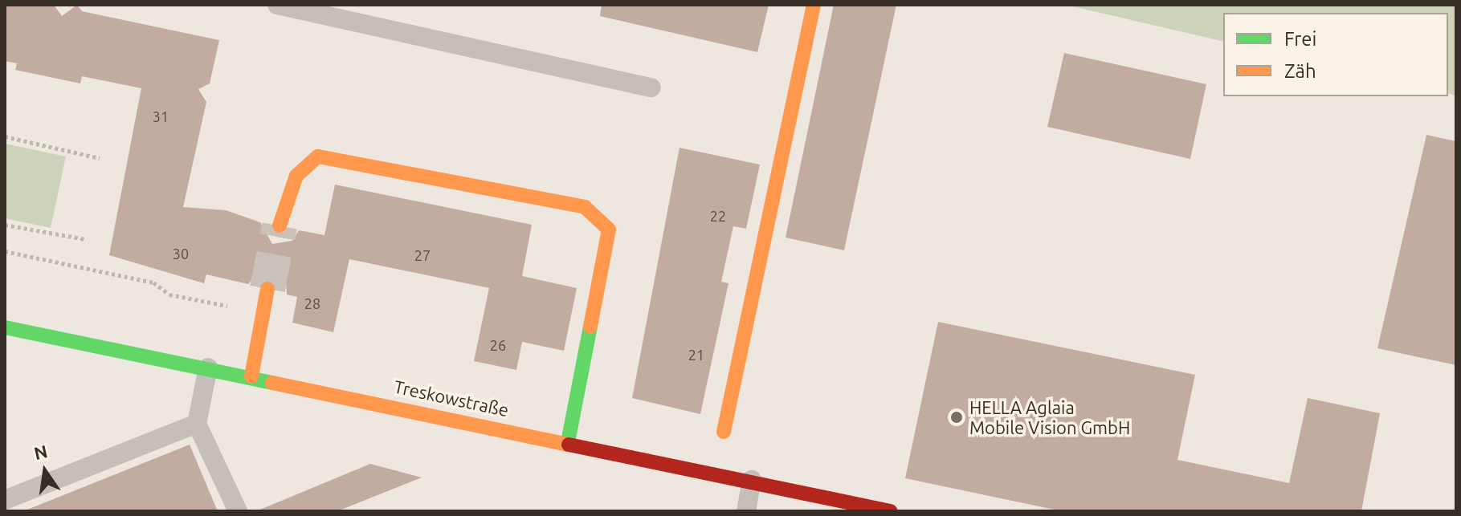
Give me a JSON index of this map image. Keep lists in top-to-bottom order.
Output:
{
  "streets": {
    "street": ["Treskowstraße"]
  },
  "places": ["HELLA Aglaia Mobile Vision GmbH"],
  "house_numbers": [
    "31",
    "22",
    "30",
    "27",
    "28",
    "26",
    "21"
  ],
  "legend": ["Frei", "Zäh"],
  "north": "top"
}
